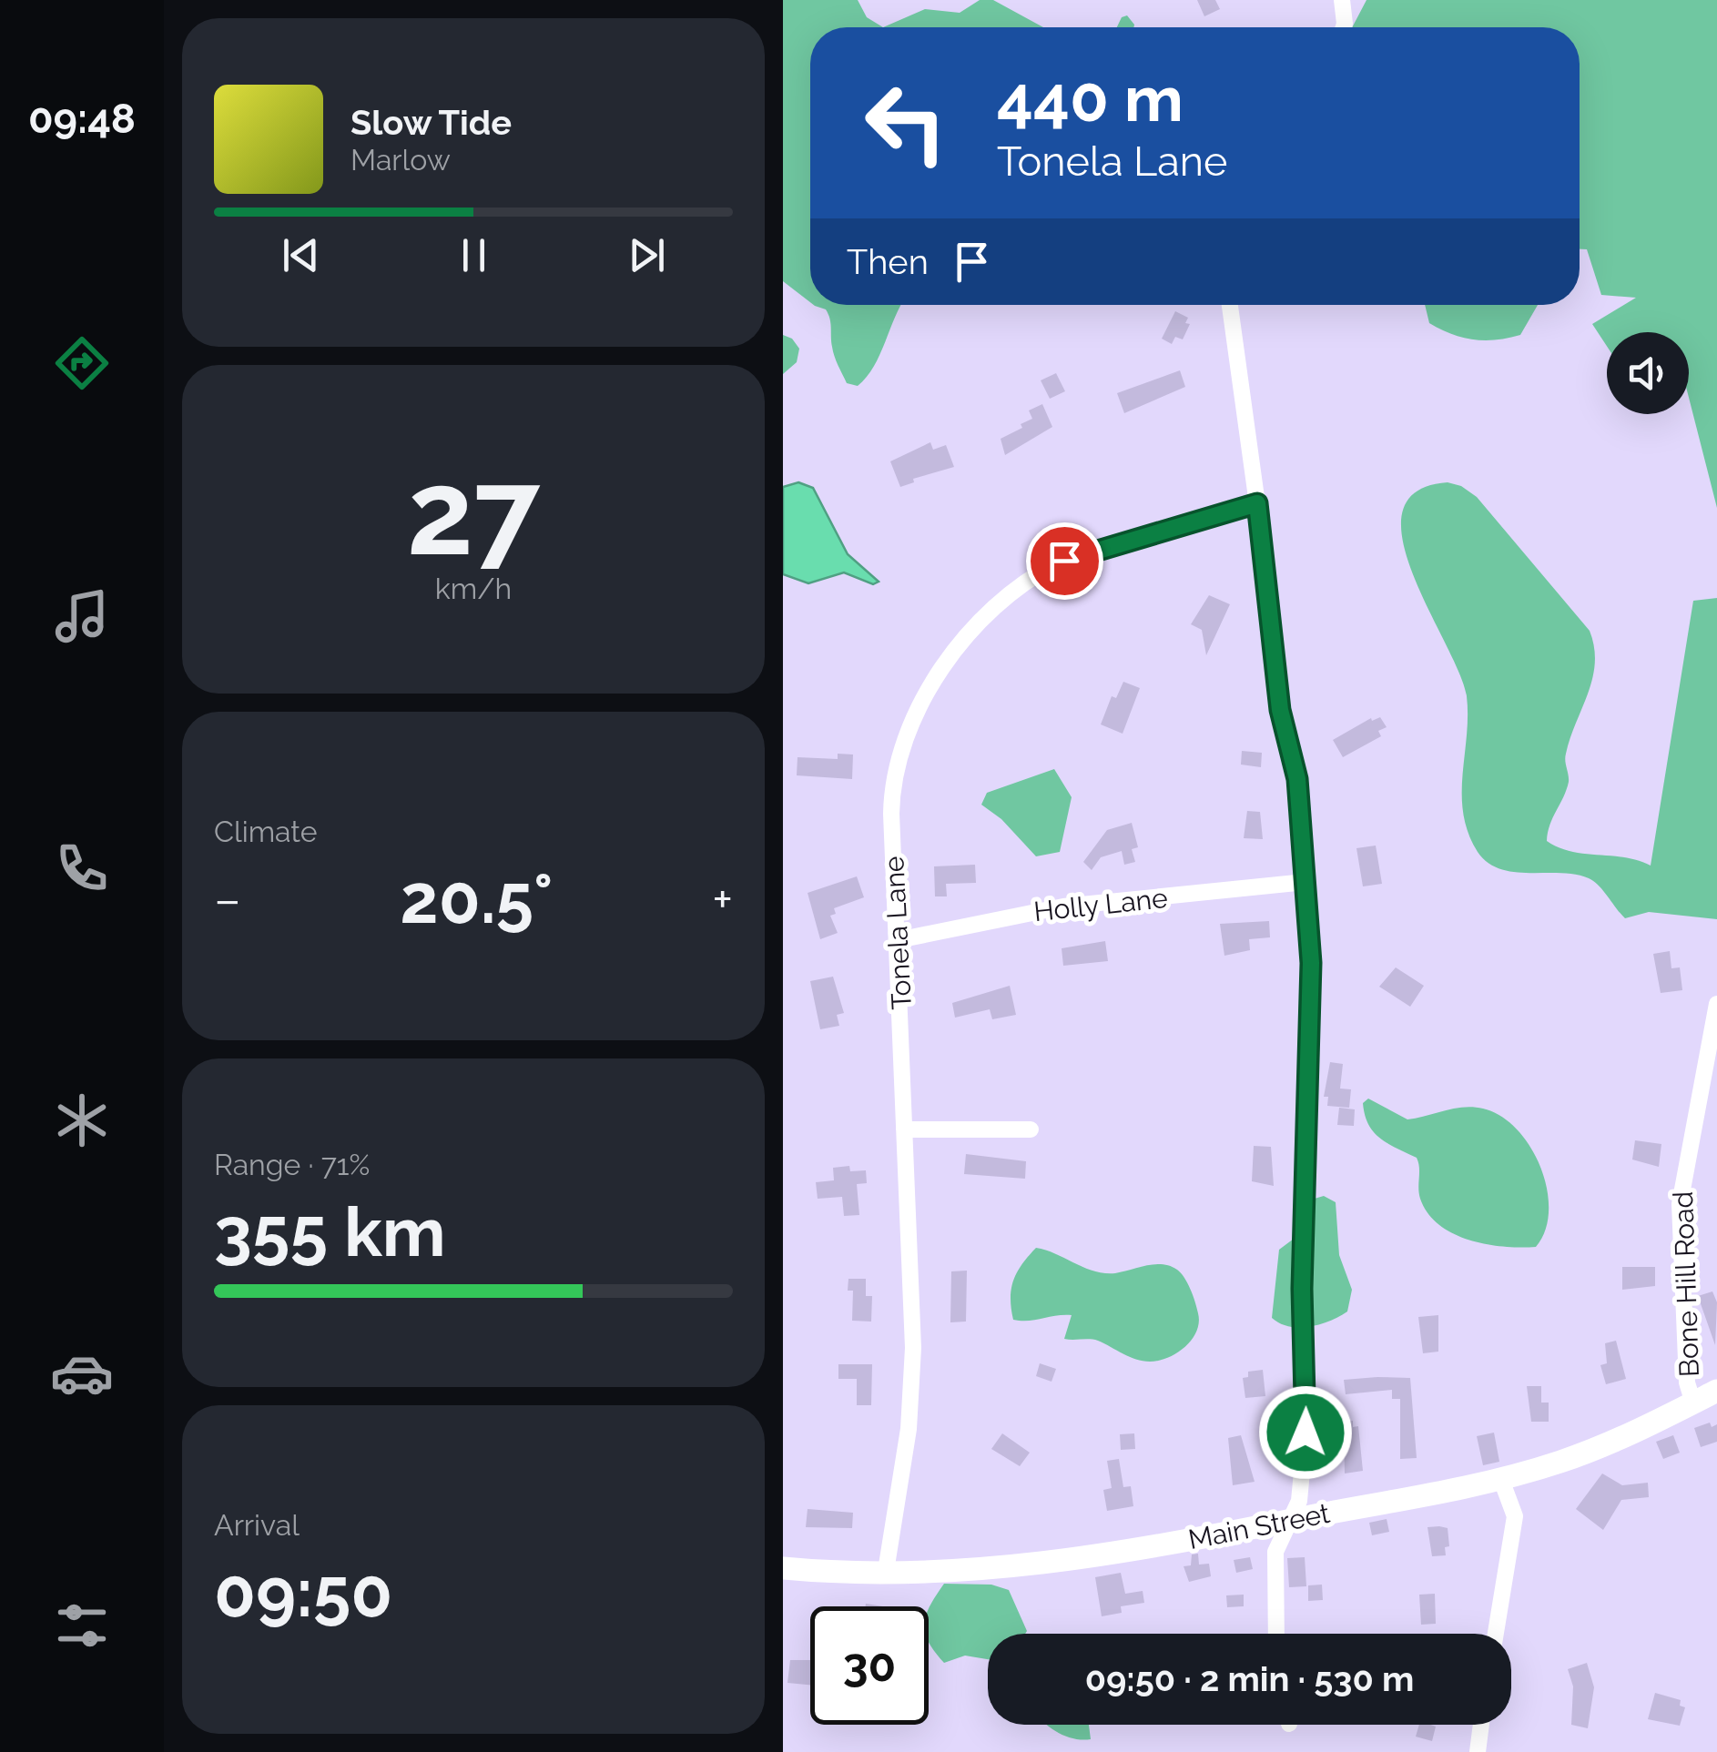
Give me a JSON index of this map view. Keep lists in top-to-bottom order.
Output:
{
  "streets": {
    "main road": ["Main Street"],
    "street": ["Holly Lane", "Tonela Lane", "Bone Hill Road"]
  },
  "crossings": [
    ["Holly Lane", "Tonela Lane"],
    ["Tonela Lane", "Main Street"],
    ["Bone Hill Road", "Main Street"]
  ],
  "page": {
    "tabs": "09:48",
    "turn": ["440 m", "Tonela Lane"],
    "song": ["Slow Tide", "Marlow"],
    "then": "Then",
    "tile": [
      ["27", "km/h"],
      "Climate",
      ["Range · 71%", "355 km"],
      ["Arrival", "09:50"]
    ],
    "heat": ["−", "20.5°", "+"],
    "limit": "30",
    "trip": "09:50 · 2 min · 530 m"
  }
}
